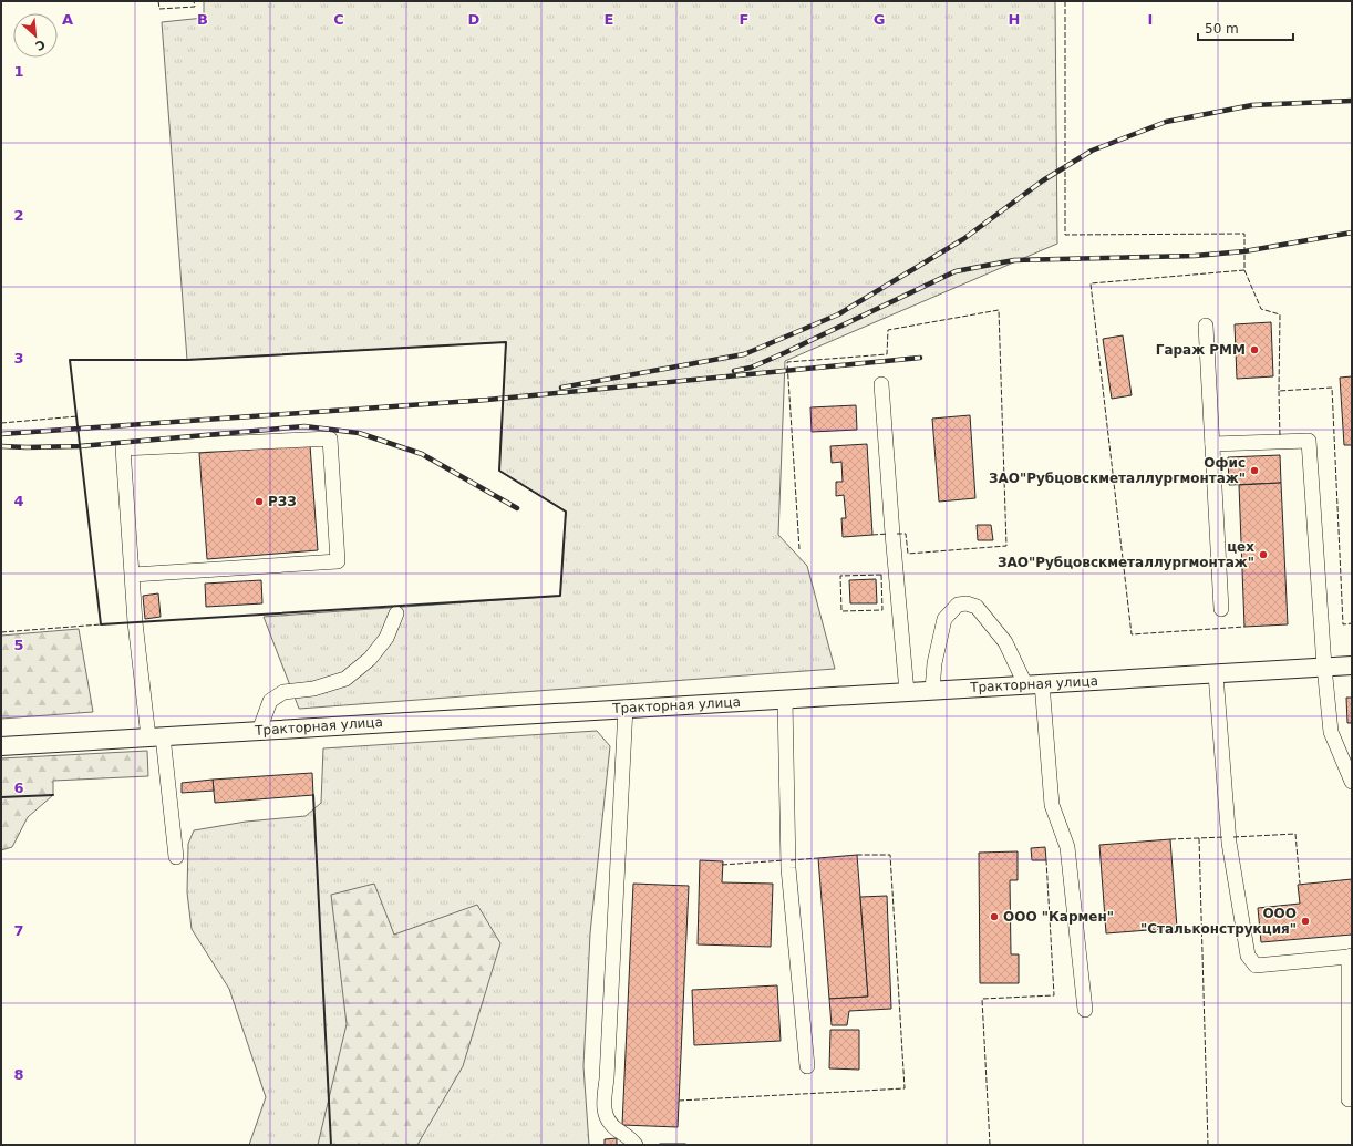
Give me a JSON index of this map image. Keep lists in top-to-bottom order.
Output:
{
  "streets": {
    "main road": ["Тракторная улица"]
  },
  "places": [
    "Гараж РММ",
    "Офис ЗАО\"Рубцовскметаллургмонтаж\"",
    "РЗЗ",
    "цех ЗАО\"Рубцовскметаллургмонтаж\"",
    "ООО \"Кармен\"",
    "ООО \"Стальконструкция\""
  ],
  "scale_bar": "50 m",
  "north": "bottom right",
  "grid": {
    "columns": [
      "A",
      "B",
      "C",
      "D",
      "E",
      "F",
      "G",
      "H",
      "I"
    ],
    "rows": [
      "1",
      "2",
      "3",
      "4",
      "5",
      "6",
      "7",
      "8"
    ]
  }
}
